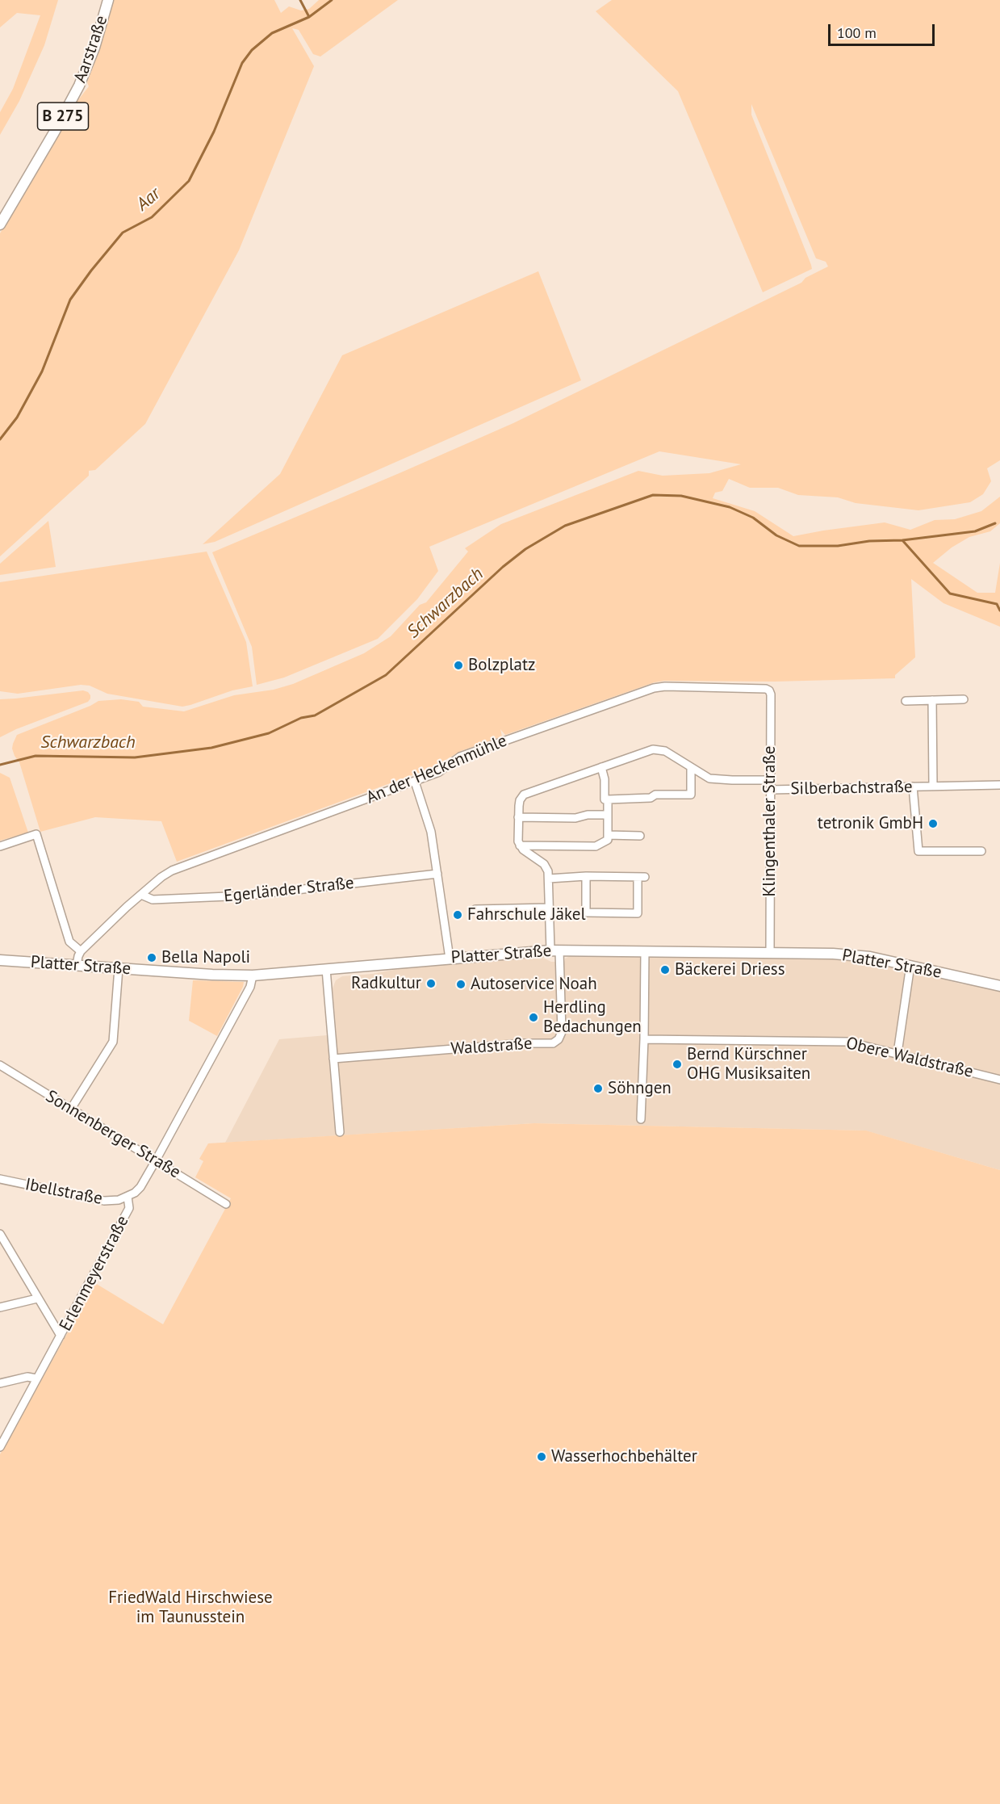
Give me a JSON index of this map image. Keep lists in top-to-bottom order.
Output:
{
  "streets": {
    "main road": ["Aarstraße", "B 275", "Platter Straße"],
    "street": [
      "An der Heckenmühle",
      "Silberbachstraße",
      "Klingenthaler Straße",
      "Egerländer Straße",
      "Waldstraße",
      "Obere Waldstraße",
      "Sonnenberger Straße",
      "Ibellstraße",
      "Erlenmeyerstraße"
    ]
  },
  "crossings": [
    ["An der Heckenmühle", "Klingenthaler Straße"],
    ["An der Heckenmühle", "Egerländer Straße"],
    ["Silberbachstraße", "Klingenthaler Straße"],
    ["Klingenthaler Straße", "Platter Straße"],
    ["Platter Straße", "Waldstraße"],
    ["Platter Straße", "Erlenmeyerstraße"],
    ["Sonnenberger Straße", "Erlenmeyerstraße"],
    ["Ibellstraße", "Erlenmeyerstraße"]
  ],
  "water": ["Aar", "Schwarzbach"],
  "parks": ["FriedWald Hirschwiese im Taunusstein"],
  "places": [
    "Bolzplatz",
    "tetronik GmbH",
    "Fahrschule Jäkel",
    "Bella Napoli",
    "Bäckerei Driess",
    "Radkultur",
    "Autoservice Noah",
    "Herdling Bedachungen",
    "Bernd Kürschner OHG Musiksaiten",
    "Söhngen",
    "Wasserhochbehälter"
  ],
  "scale_bar": "100 m"
}
